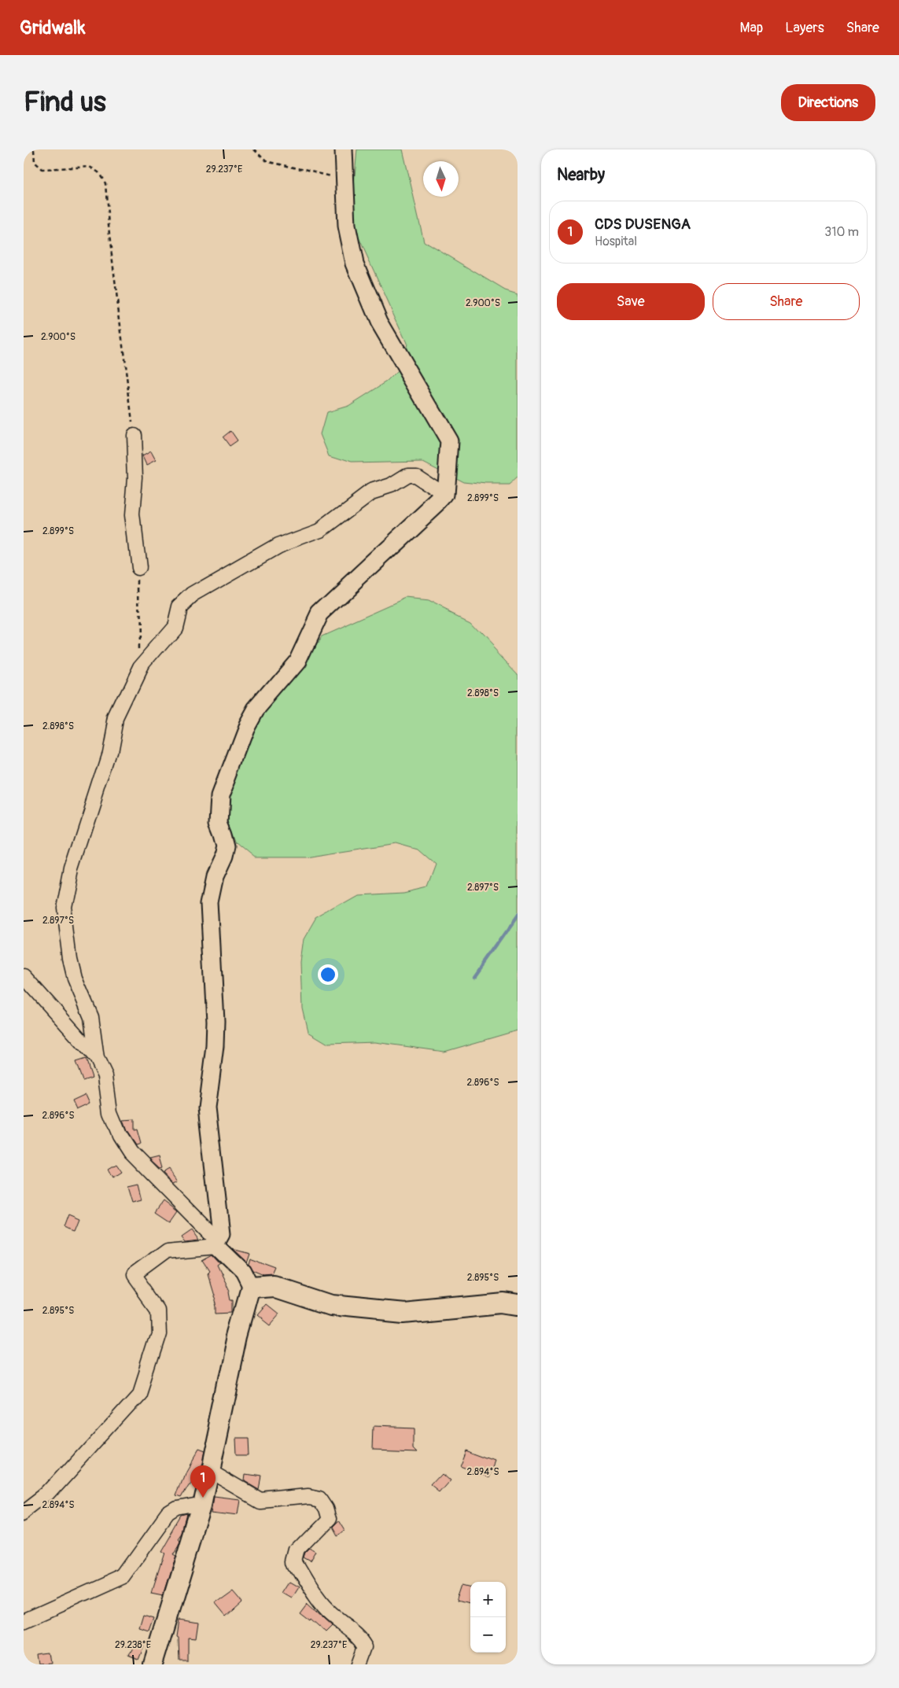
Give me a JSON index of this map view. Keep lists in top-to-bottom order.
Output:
{
  "north": "bottom",
  "page": {
    "header": "Gridwalk",
    "nav": ["Map", "Layers", "Share"],
    "buttons": [
      "Directions",
      ["Save", "Share"]
    ],
    "title": "Find us",
    "heading": "Nearby",
    "list": [
      {
        "mark": "1",
        "name": "CDS DUSENGA",
        "note": "Hospital",
        "value": "310 m"
      }
    ],
    "pins": "1",
    "map_buttons": ["+", "−"]
  },
  "coordinates": [
    "29.237°E",
    "2.900°S",
    "2.899°S",
    "2.898°S",
    "2.897°S",
    "2.896°S",
    "2.895°S",
    "2.894°S",
    "29.238°E"
  ]
}
